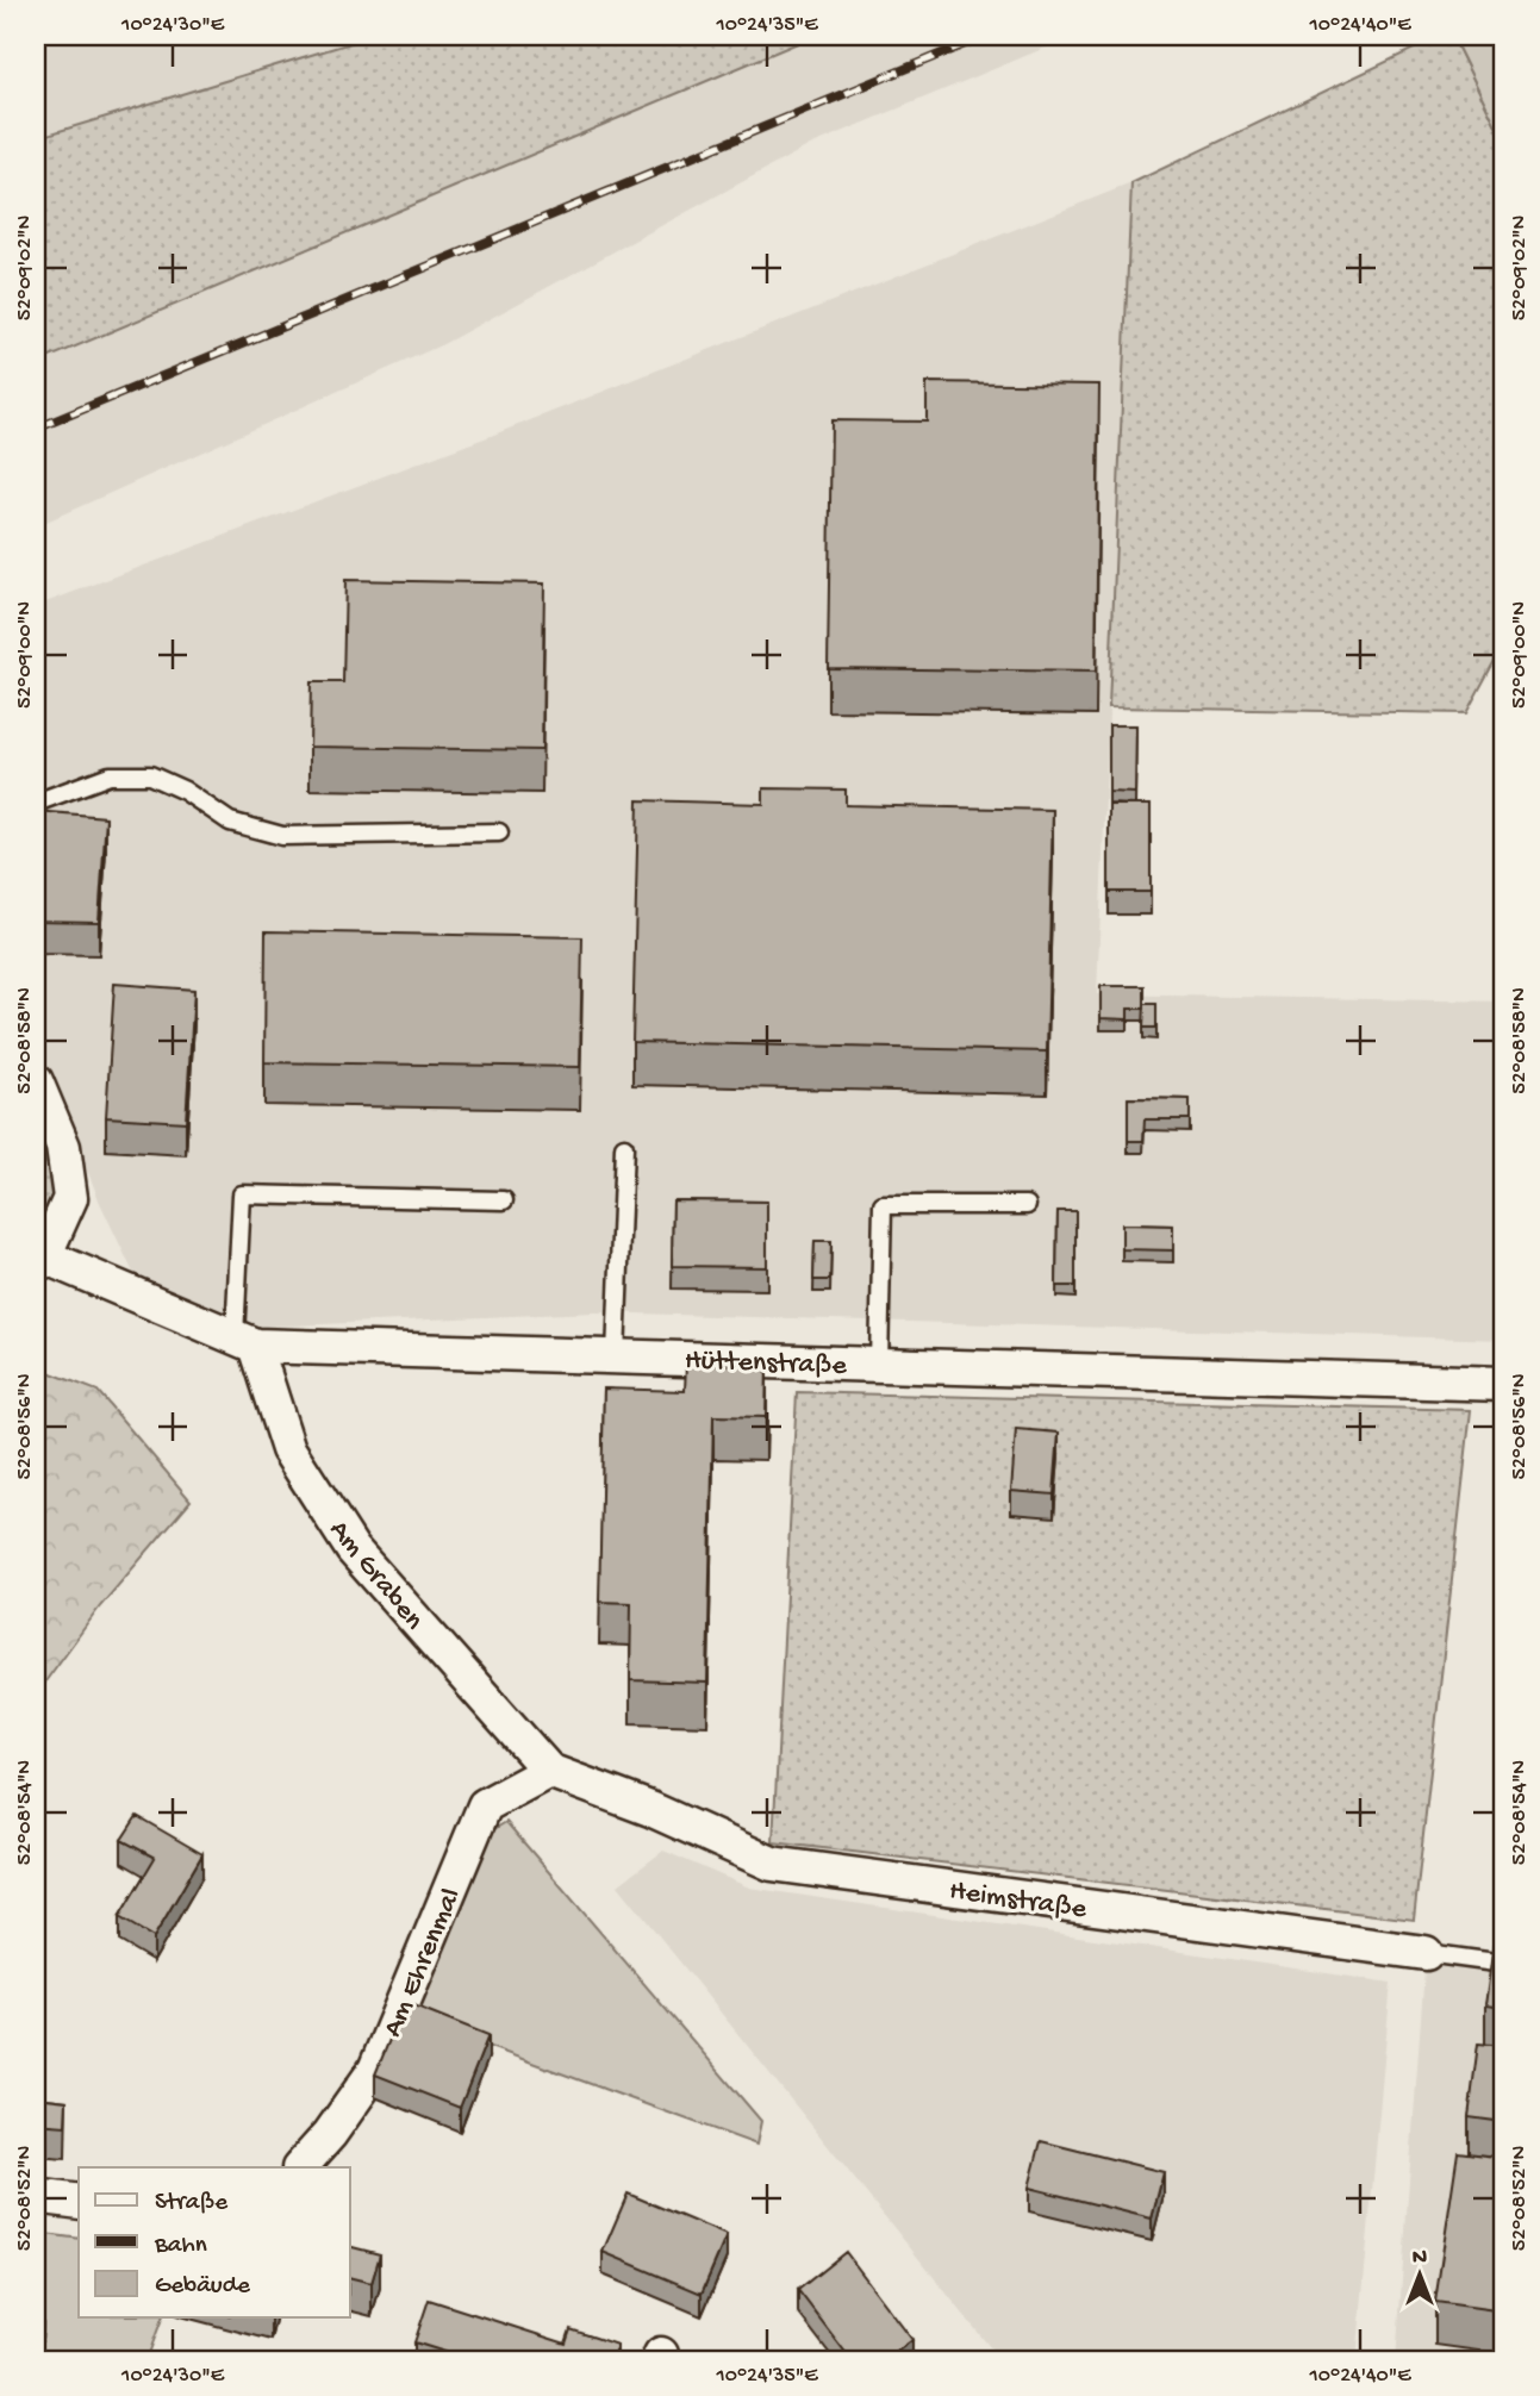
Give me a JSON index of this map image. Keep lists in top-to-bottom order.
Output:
{
  "streets": {
    "street": [
      "Hüttenstraße",
      "Am Graben",
      "Heimstraße",
      "Am Ehrenmal"
    ]
  },
  "crossings": [
    ["Hüttenstraße", "Am Graben"],
    ["Am Graben", "Heimstraße"],
    ["Am Graben", "Am Ehrenmal"],
    ["Heimstraße", "Am Ehrenmal"]
  ],
  "legend": ["Straße", "Bahn", "Gebäude"],
  "north": "top",
  "coordinates": [
    "10°24'30\"E",
    "10°24'35\"E",
    "10°24'40\"E",
    "52°09'02\"N",
    "52°09'00\"N",
    "52°08'58\"N",
    "52°08'56\"N",
    "52°08'54\"N",
    "52°08'52\"N"
  ]
}
